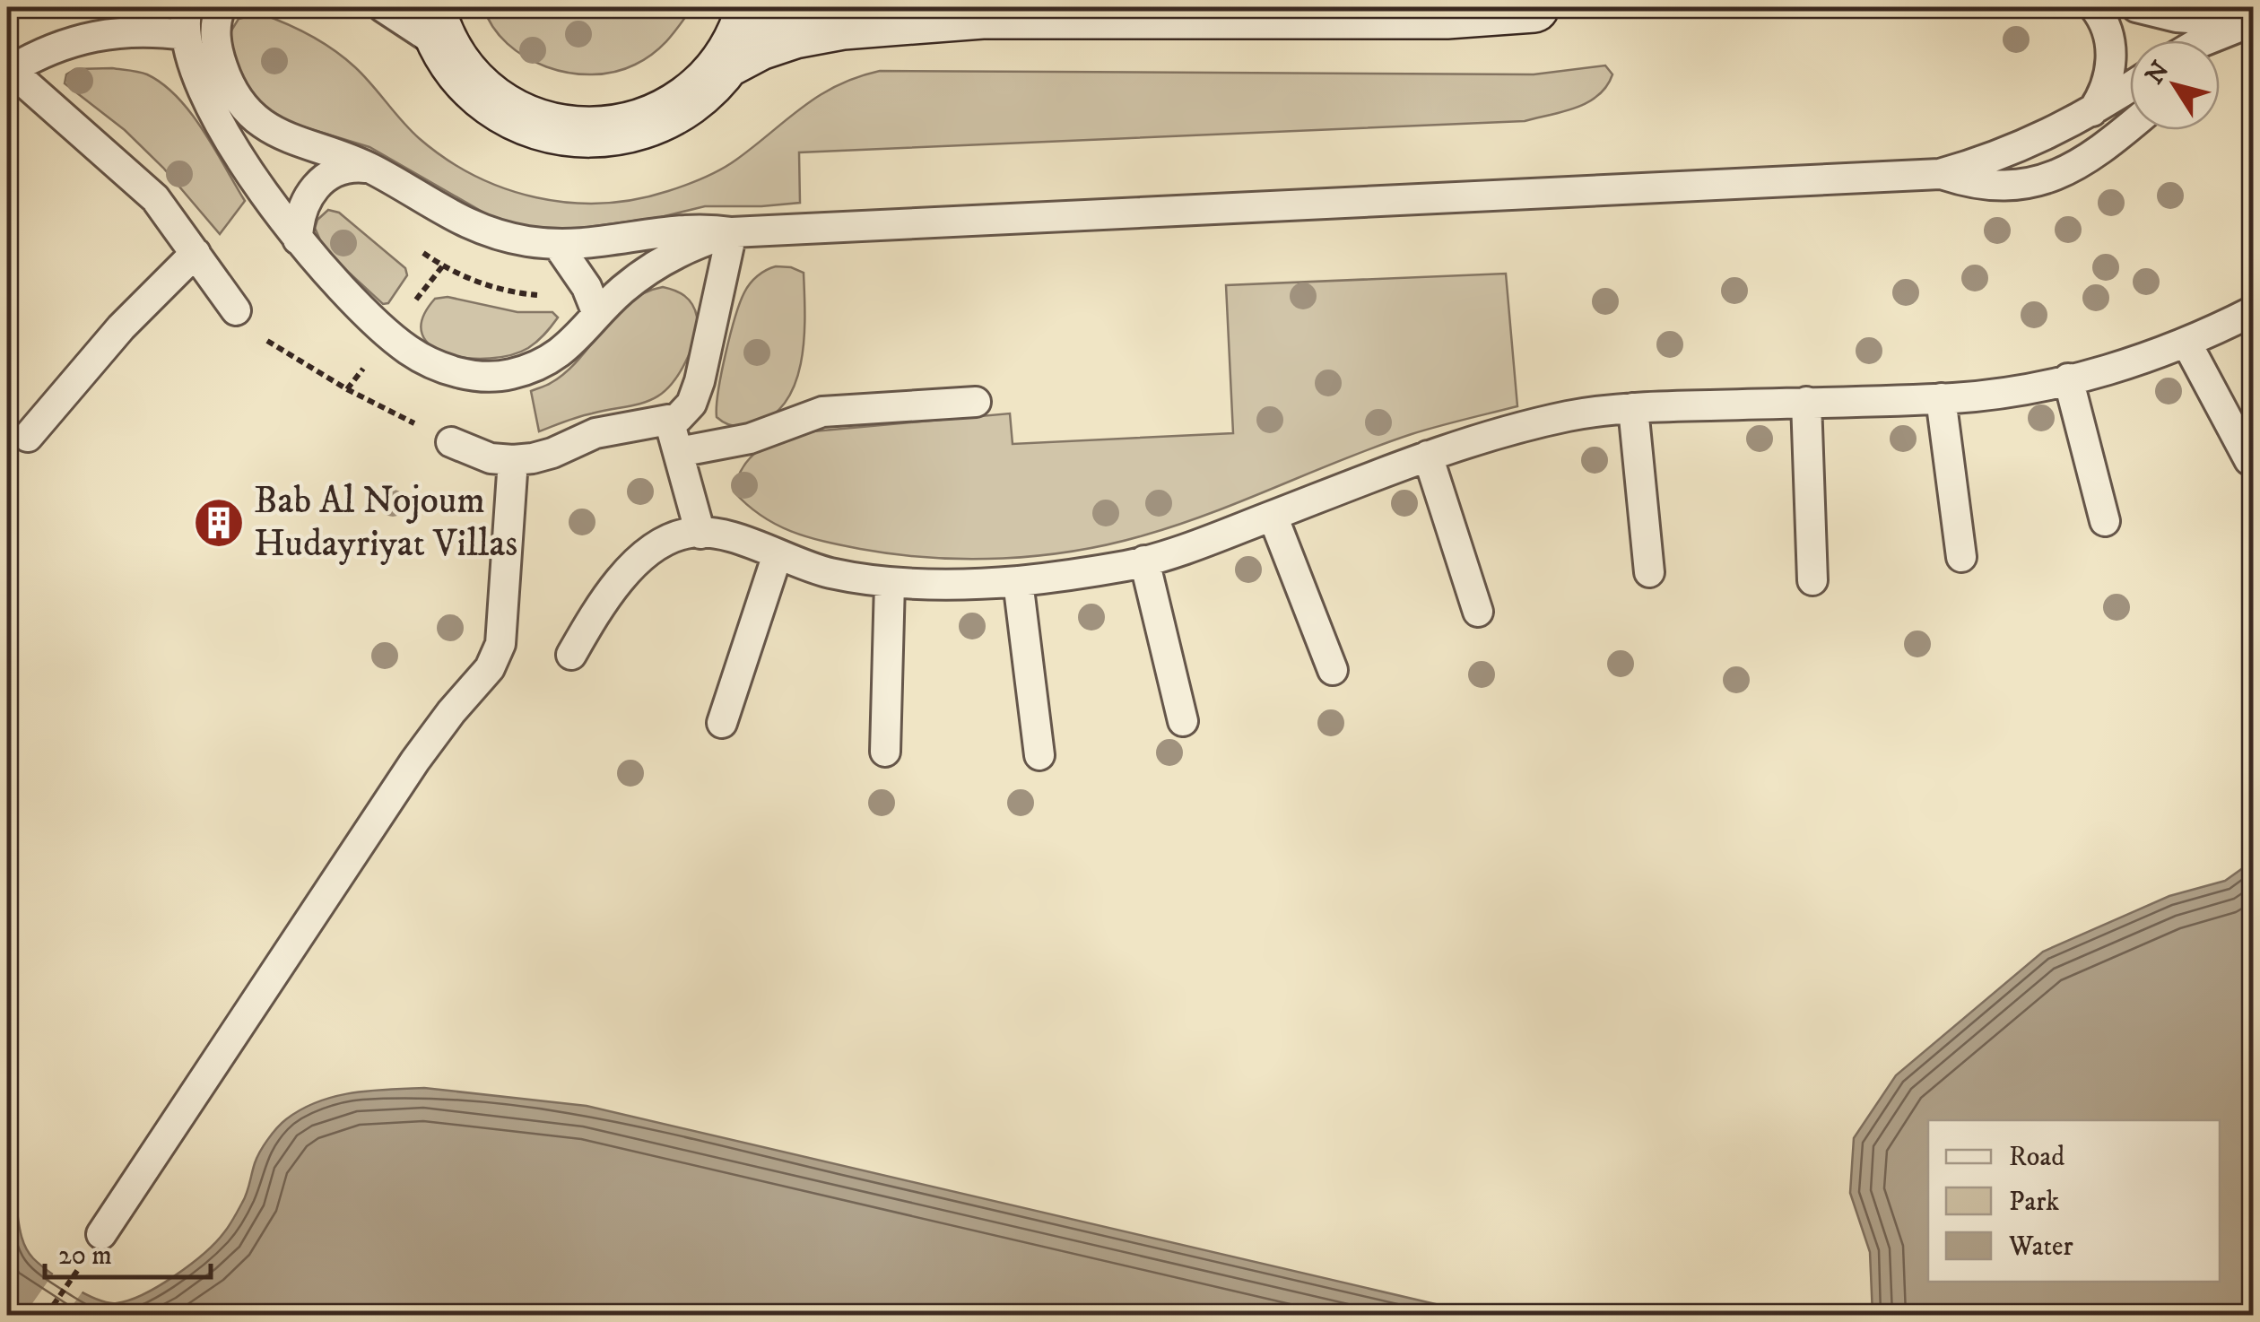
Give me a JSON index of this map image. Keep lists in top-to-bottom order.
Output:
{
  "places": {
    "building": ["Bab Al Nojoum Hudayriyat Villas"]
  },
  "legend": ["Road", "Park", "Water"],
  "scale_bar": "20 m",
  "north": "top left"
}
